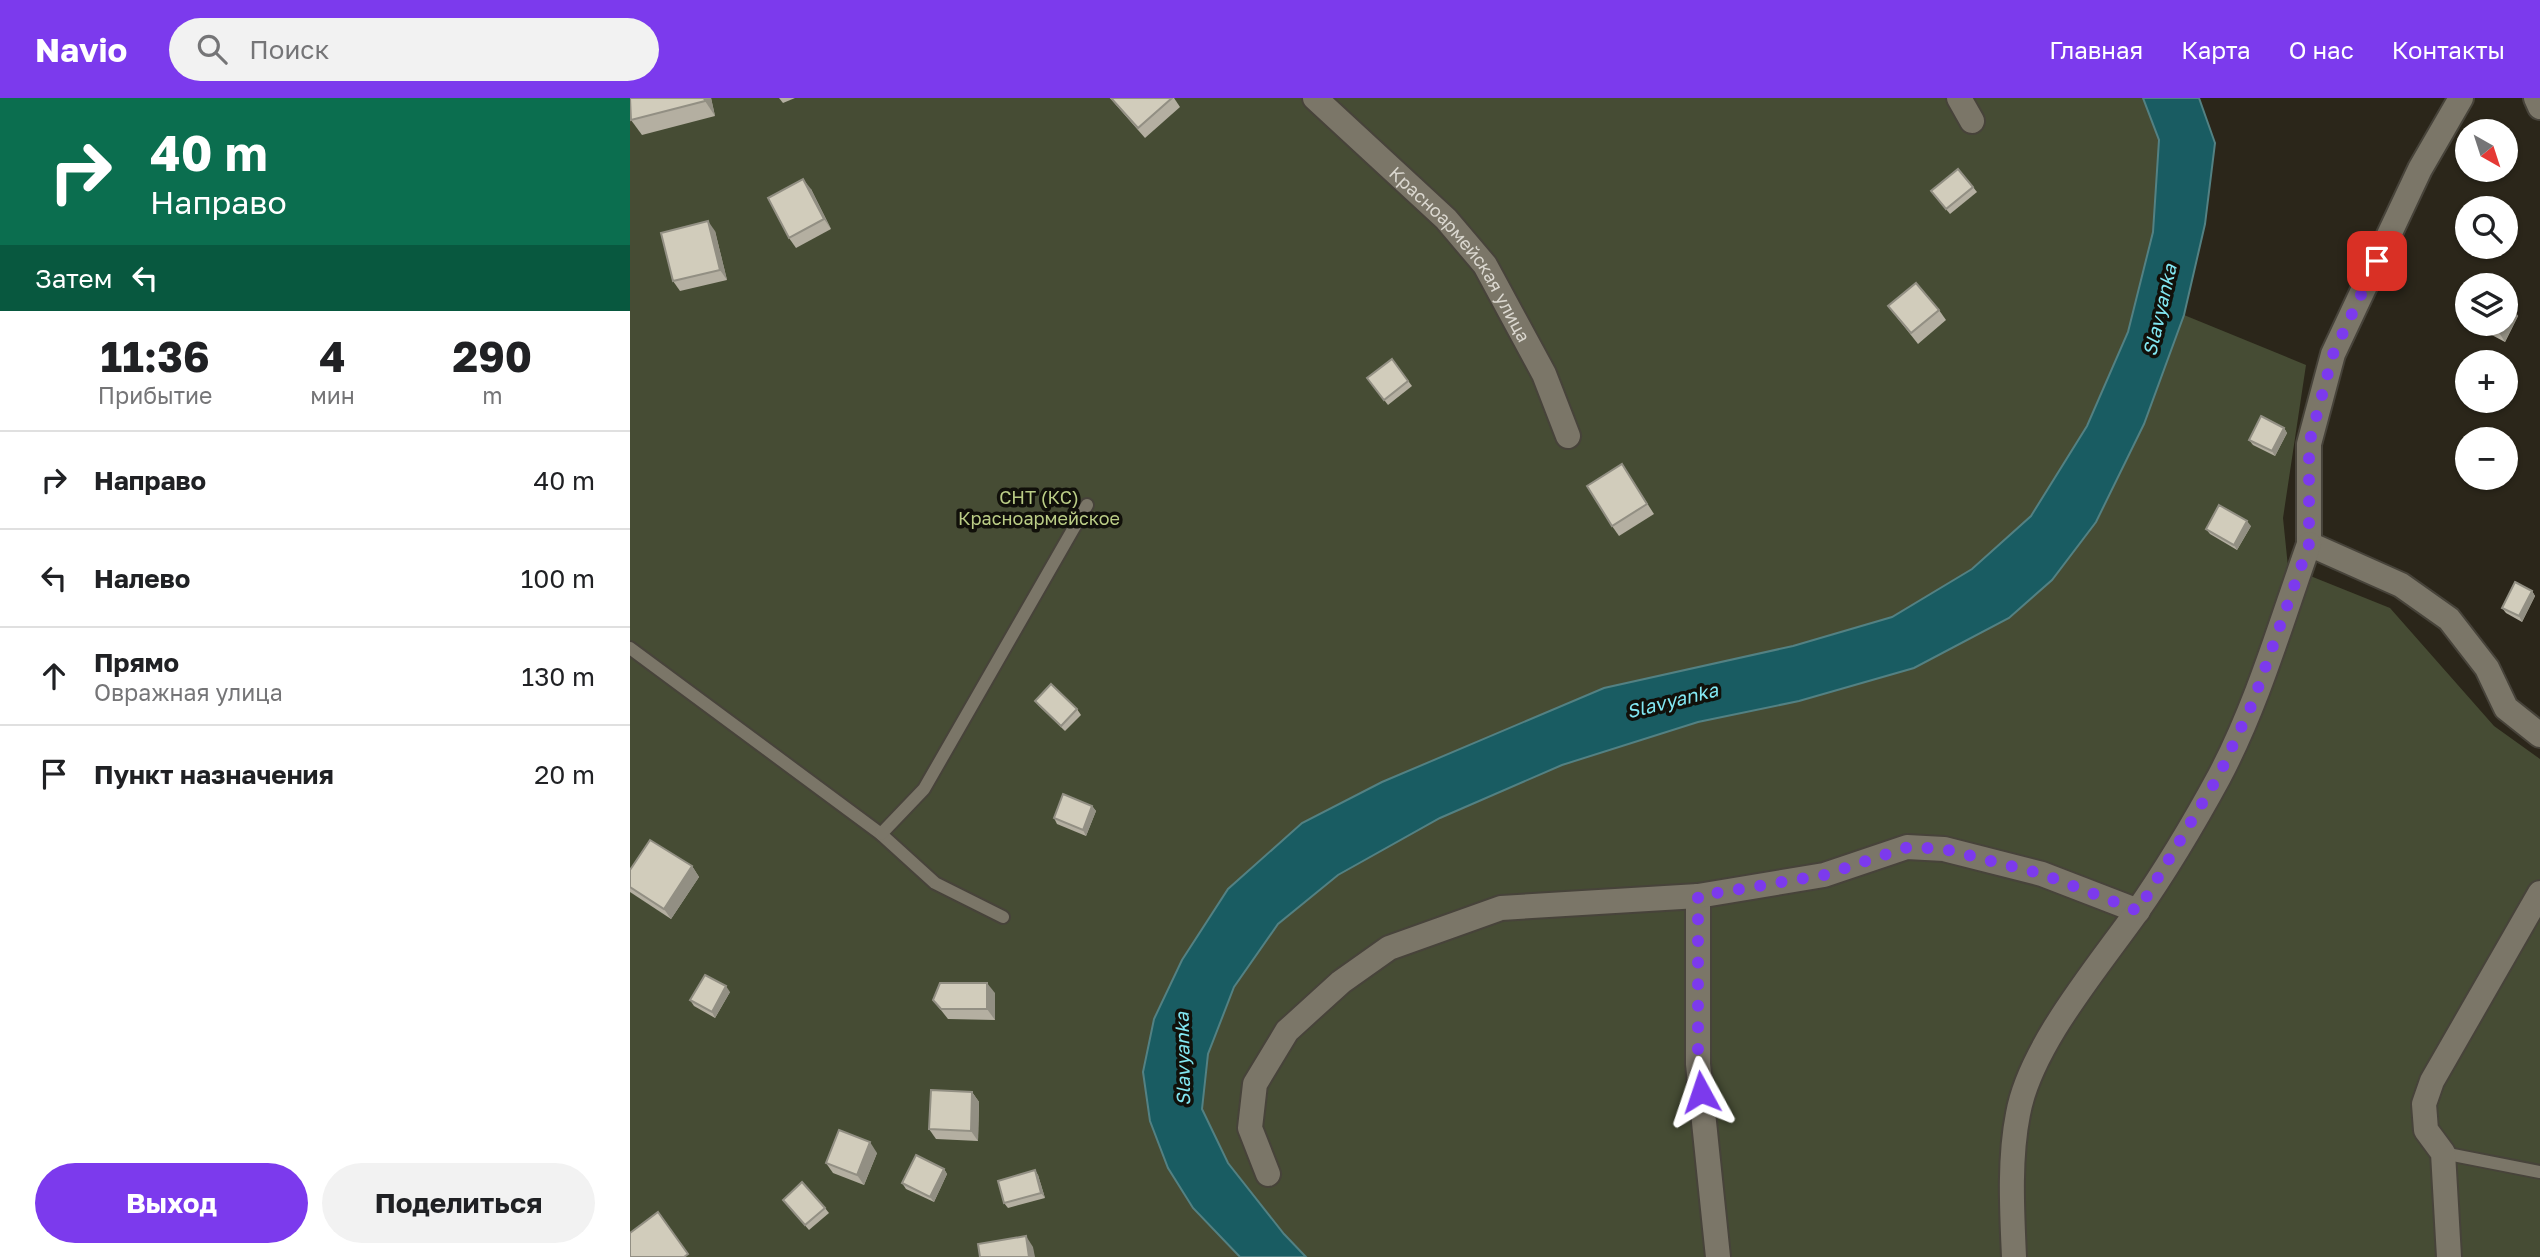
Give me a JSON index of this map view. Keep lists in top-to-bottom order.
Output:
{
  "streets": {
    "street": ["Красноармейская улица"]
  },
  "water": ["Slavyanka"],
  "parks": ["СНТ (КС) Красноармейское"],
  "north": "bottom right",
  "page": {
    "header": "Navio",
    "search": "Поиск",
    "nav": [
      "Главная",
      "Карта",
      "О нас",
      "Контакты"
    ],
    "turn": ["40 m", "Направо"],
    "map_buttons": ["+", "−"],
    "then": "Затем",
    "eta": [
      "11:36",
      "Прибытие",
      "4",
      "мин",
      "290",
      "m"
    ],
    "list": [
      {
        "name": "Направо",
        "value": "40 m"
      },
      {
        "name": "Налево",
        "value": "100 m"
      },
      {
        "name": "Прямо",
        "note": "Овражная улица",
        "value": "130 m"
      },
      {
        "name": "Пункт назначения",
        "value": "20 m"
      }
    ],
    "buttons": ["Выход", "Поделиться"]
  }
}
